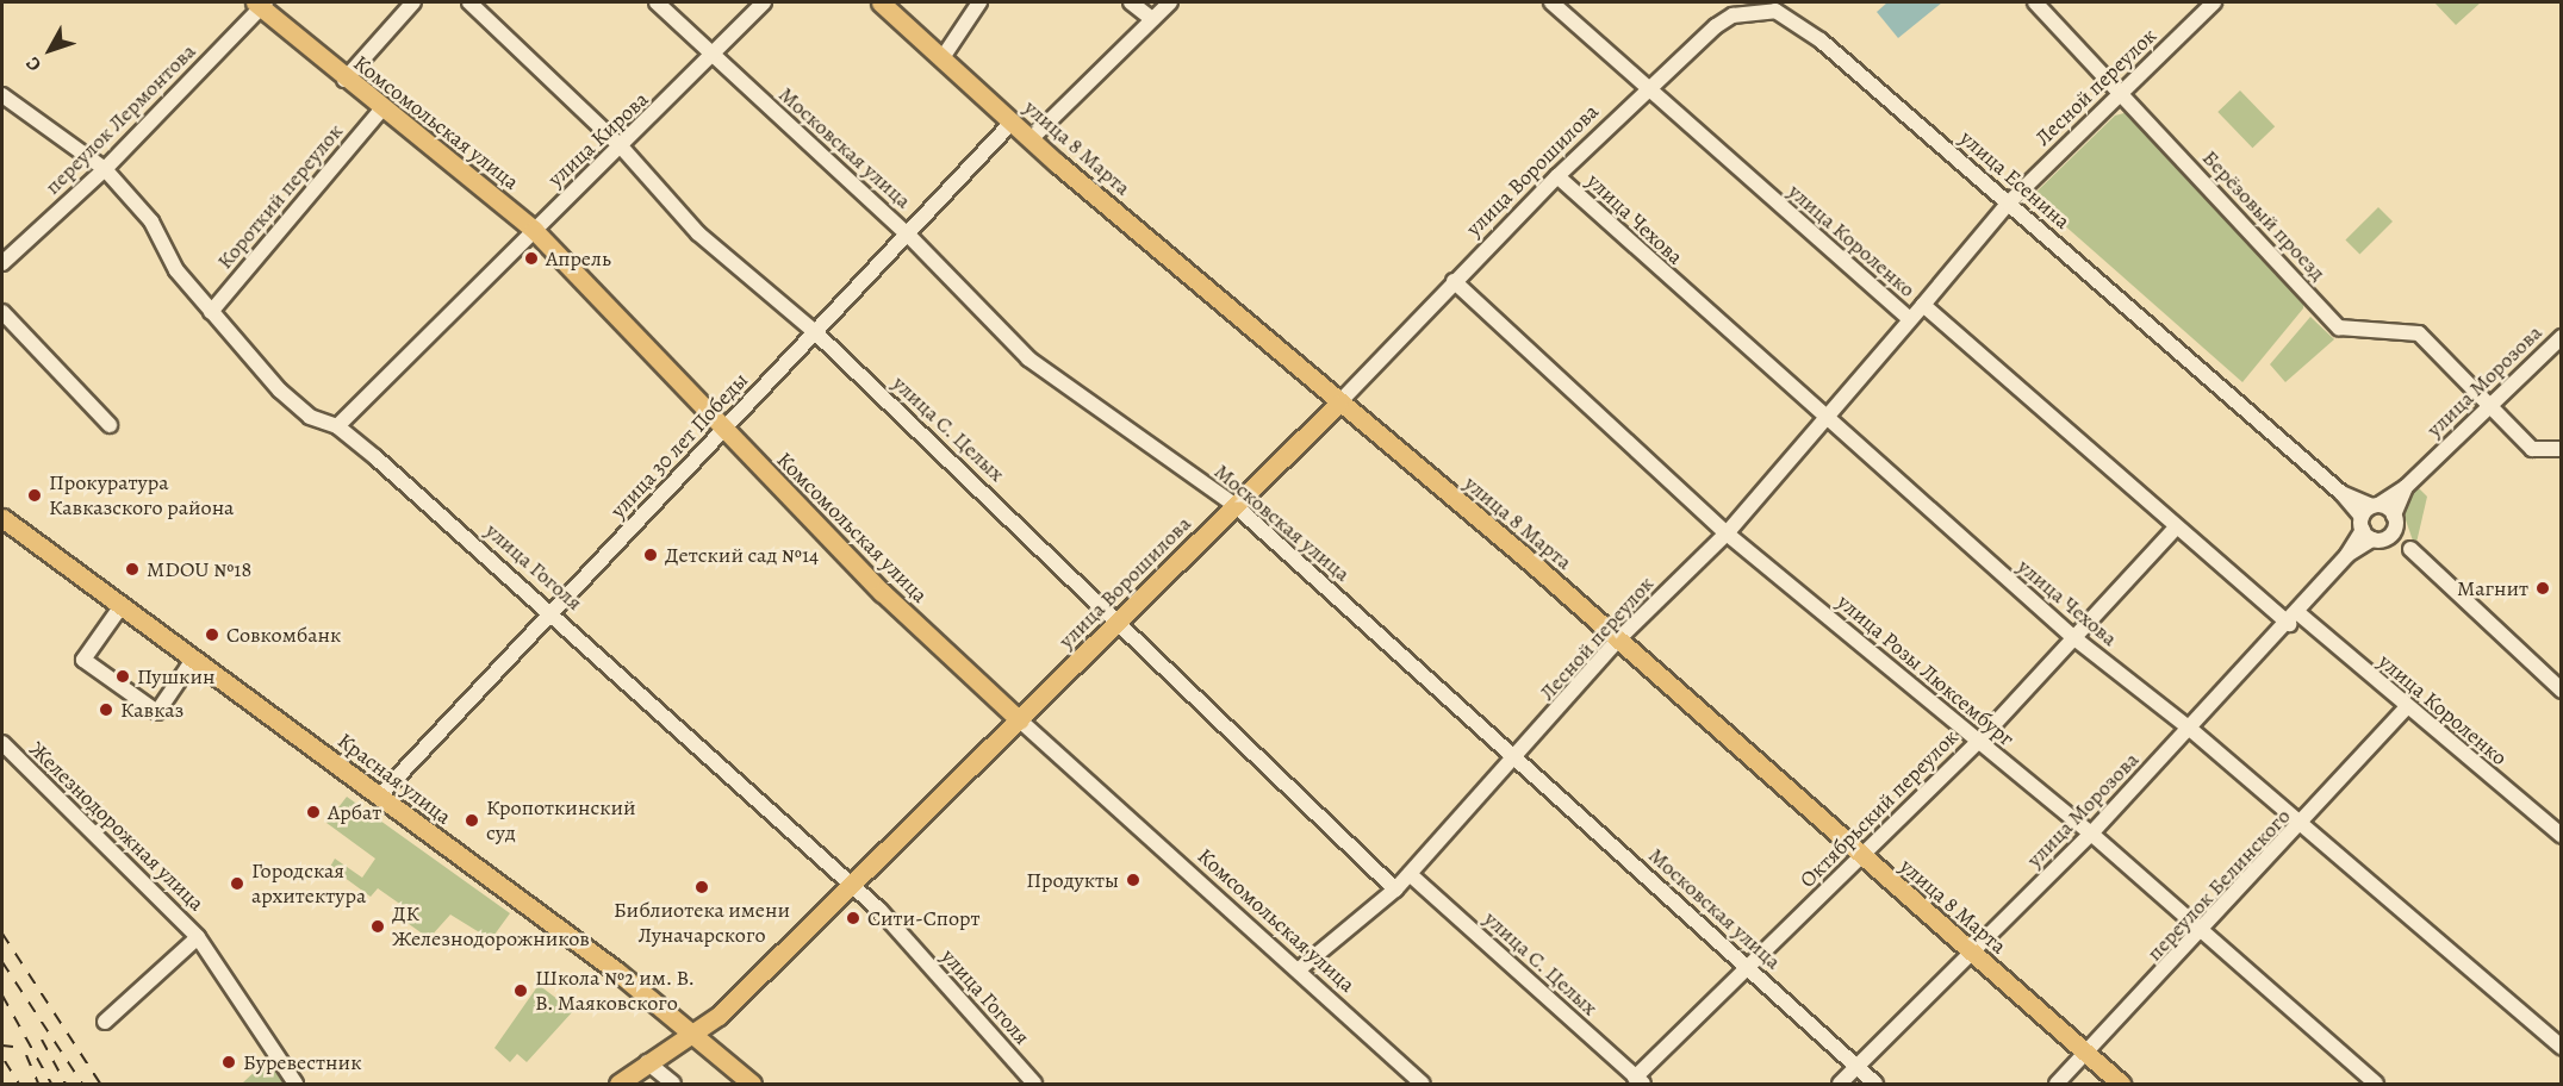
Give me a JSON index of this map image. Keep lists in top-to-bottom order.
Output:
{
  "streets": {
    "main road": [
      "Комсомольская улица",
      "улица 8 Марта",
      "улица Ворошилова",
      "Красная улица"
    ],
    "street": [
      "Лесной переулок",
      "переулок Лермонтова",
      "улица Кирова",
      "Московская улица",
      "улица Есенина",
      "Короткий переулок",
      "Берёзовый проезд",
      "улица Чехова",
      "улица Короленко",
      "улица Морозова",
      "улица С. Целых",
      "улица 30 лет Победы",
      "улица Гоголя",
      "улица Розы Люксембург",
      "Октябрьский переулок",
      "Железнодорожная улица",
      "переулок Белинского"
    ]
  },
  "crossings": [
    ["Лесной переулок", "Комсомольская улица"],
    ["Лесной переулок", "Московская улица"],
    ["Лесной переулок", "улица 8 Марта"],
    ["Лесной переулок", "улица Есенина"],
    ["Лесной переулок", "Берёзовый проезд"],
    ["Лесной переулок", "улица Чехова"],
    ["Лесной переулок", "улица Короленко"],
    ["Лесной переулок", "улица С. Целых"],
    ["Лесной переулок", "улица Розы Люксембург"],
    ["переулок Лермонтова", "Комсомольская улица"],
    ["переулок Лермонтова", "улица Гоголя"],
    ["Комсомольская улица", "улица Кирова"],
    ["Комсомольская улица", "улица Ворошилова"],
    ["Комсомольская улица", "Короткий переулок"],
    ["Комсомольская улица", "улица 30 лет Победы"],
    ["улица Кирова", "Московская улица"],
    ["улица Кирова", "улица С. Целых"],
    ["улица Кирова", "улица Гоголя"],
    ["Московская улица", "улица Ворошилова"],
    ["Московская улица", "улица Морозова"],
    ["Московская улица", "улица 30 лет Победы"],
    ["Московская улица", "Октябрьский переулок"],
    ["улица 8 Марта", "улица Ворошилова"],
    ["улица 8 Марта", "улица Морозова"],
    ["улица 8 Марта", "улица 30 лет Победы"],
    ["улица 8 Марта", "Октябрьский переулок"],
    ["улица 8 Марта", "переулок Белинского"],
    ["улица Ворошилова", "улица Есенина"],
    ["улица Ворошилова", "улица Чехова"],
    ["улица Ворошилова", "улица Короленко"],
    ["улица Ворошилова", "улица С. Целых"],
    ["улица Ворошилова", "улица Гоголя"],
    ["улица Ворошилова", "улица Розы Люксембург"],
    ["улица Ворошилова", "Красная улица"],
    ["улица Есенина", "улица Короленко"],
    ["улица Есенина", "улица Морозова"],
    ["Короткий переулок", "улица Гоголя"],
    ["Берёзовый проезд", "улица Морозова"],
    ["улица Чехова", "улица Морозова"],
    ["улица Чехова", "Октябрьский переулок"],
    ["улица Чехова", "переулок Белинского"],
    ["улица Короленко", "улица Морозова"],
    ["улица Короленко", "Октябрьский переулок"],
    ["улица Короленко", "переулок Белинского"],
    ["улица Морозова", "улица Розы Люксембург"],
    ["улица С. Целых", "улица 30 лет Победы"],
    ["улица С. Целых", "Октябрьский переулок"],
    ["улица 30 лет Победы", "улица Гоголя"],
    ["улица 30 лет Победы", "Красная улица"],
    ["улица Розы Люксембург", "Октябрьский переулок"],
    ["улица Розы Люксембург", "переулок Белинского"]
  ],
  "places": [
    "Апрель",
    "Прокуратура Кавказского района",
    "Детский сад №14",
    "MDOU №18",
    "Магнит",
    "Совкомбанк",
    "Пушкин",
    "Кавказ",
    "Арбат",
    "Кропоткинский суд",
    "Продукты",
    "Городская архитектура",
    "Библиотека имени Луначарского",
    "Сити-Спорт",
    "ДК Железнодорожников",
    "Школа №2 им. В. В. Маяковского",
    "Буревестник"
  ],
  "north": "bottom left"
}
